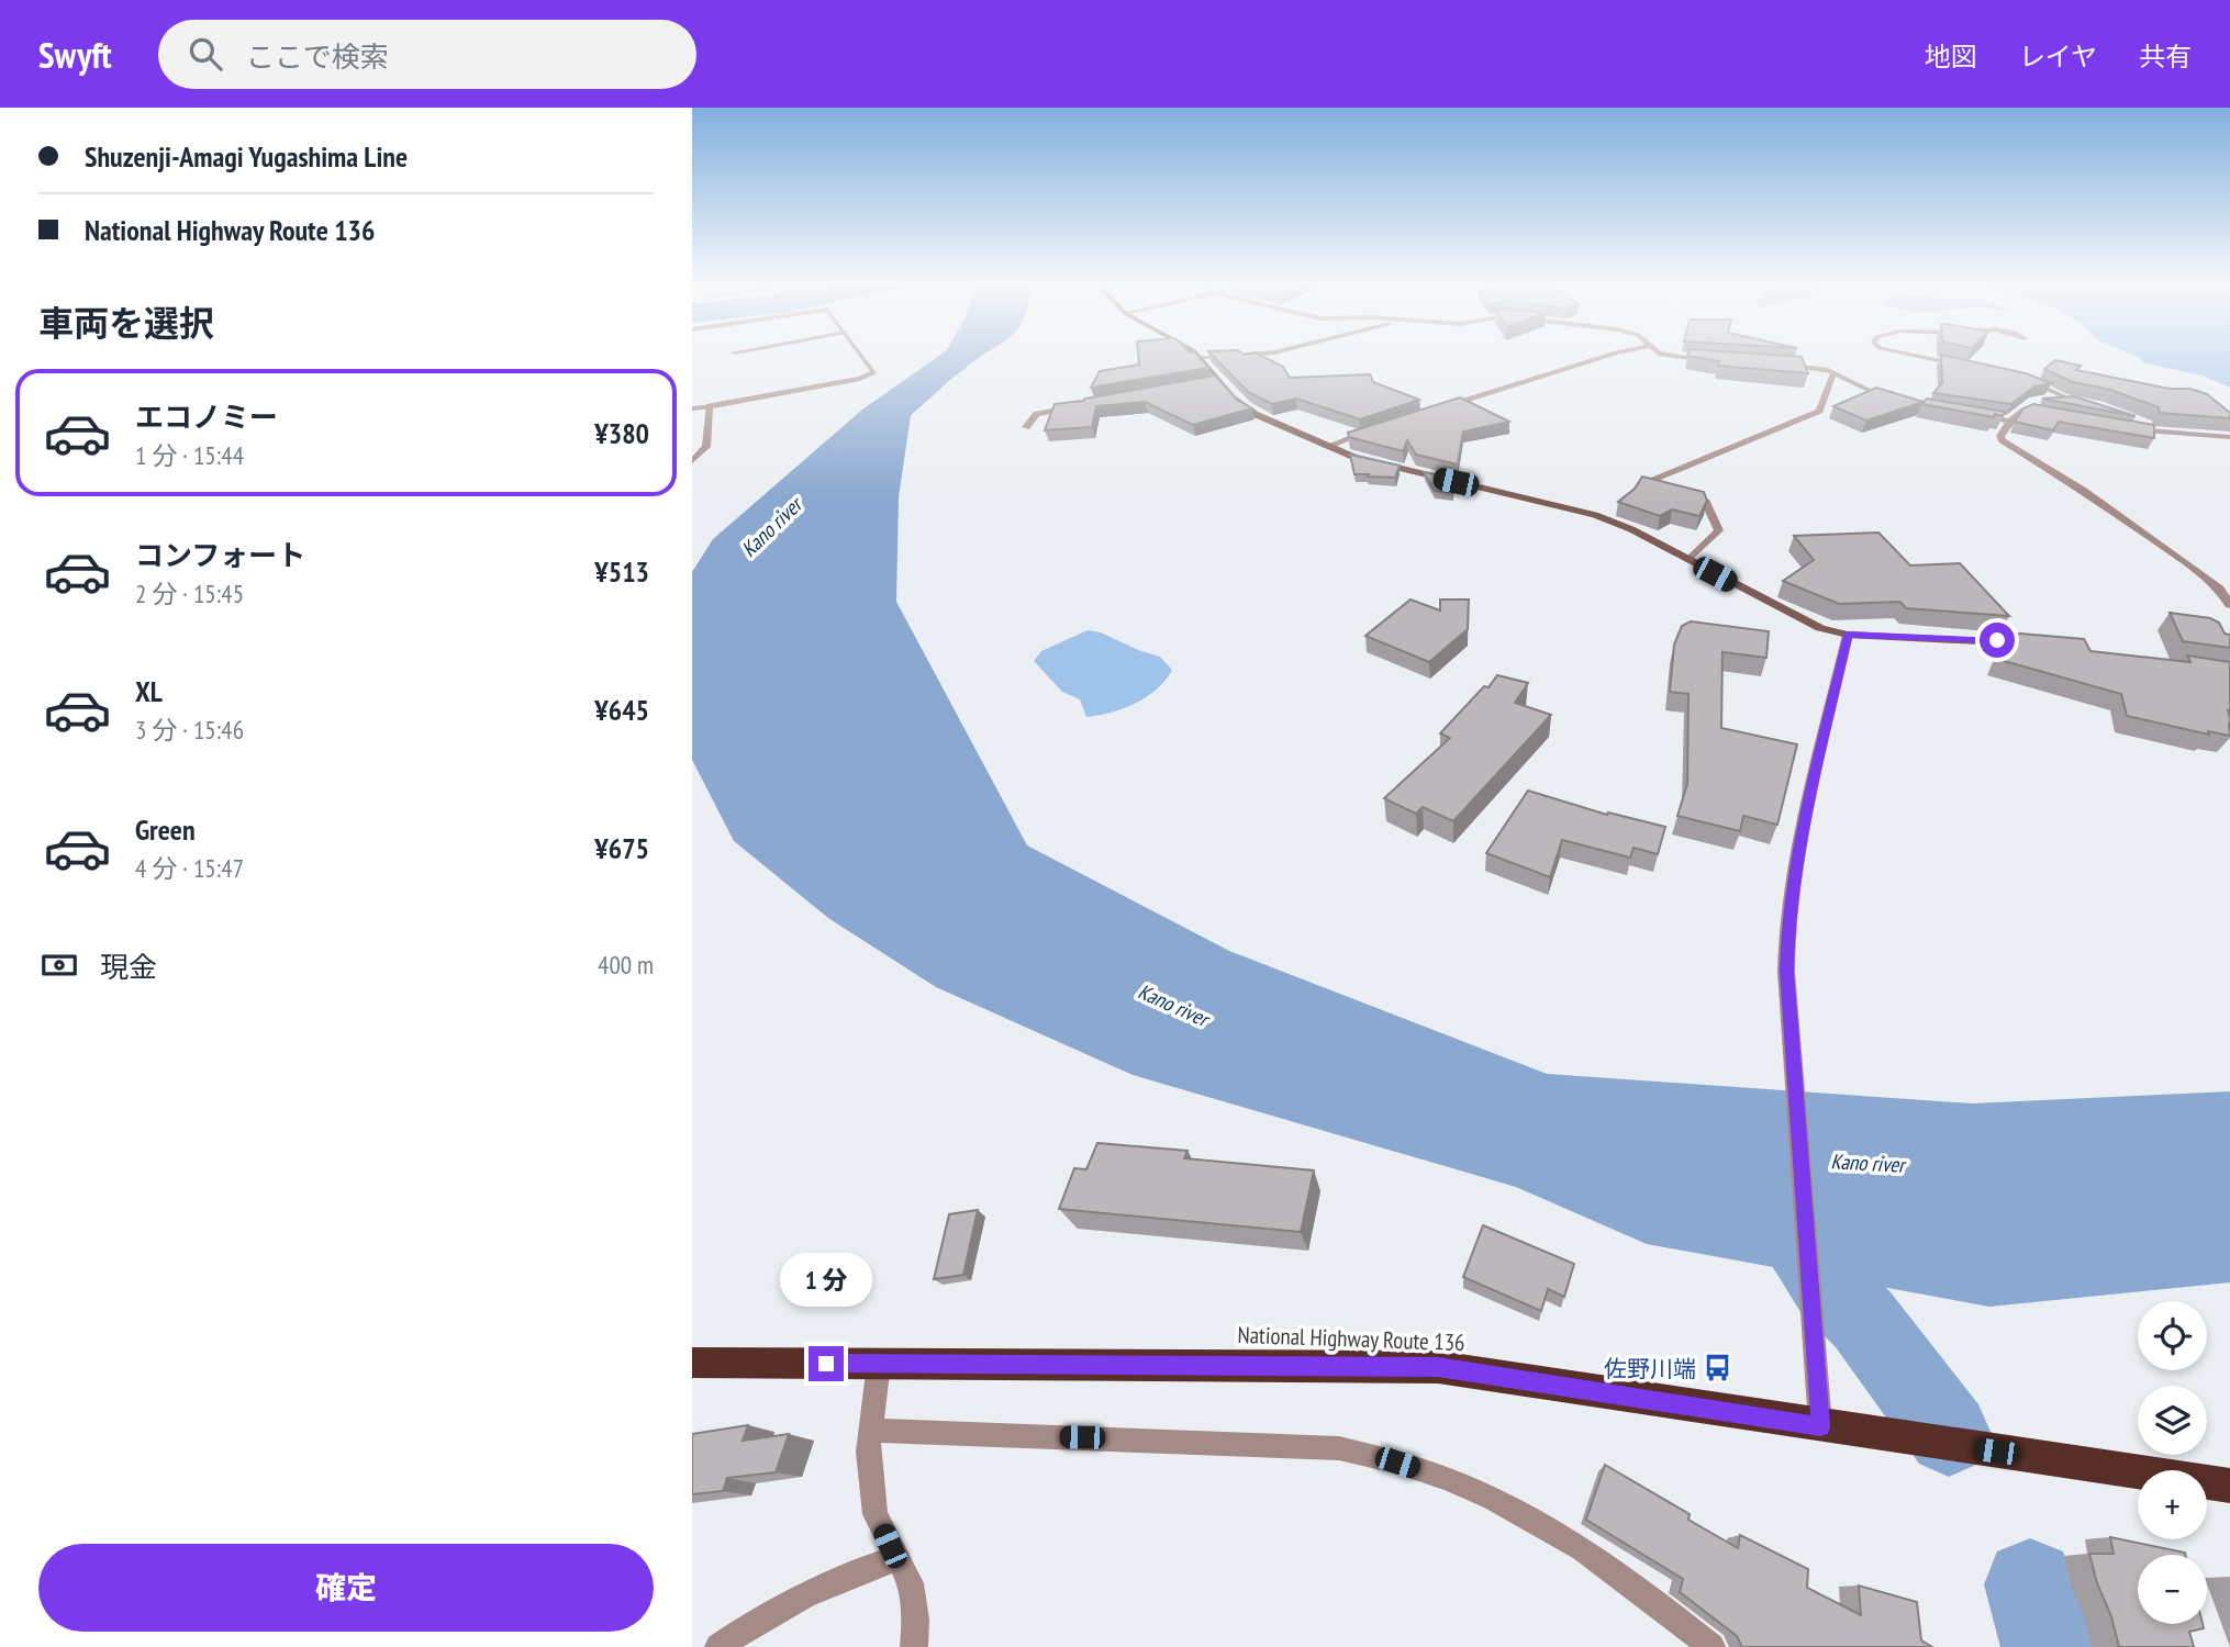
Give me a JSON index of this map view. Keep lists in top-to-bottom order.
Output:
{
  "streets": {
    "highway": ["National Highway Route 136"]
  },
  "water": ["Kano river"],
  "places": {
    "bus stop": ["佐野川端"]
  },
  "page": {
    "header": "Swyft",
    "search": "ここで検索",
    "nav": ["地図", "レイヤ", "共有"],
    "banner": ["Shuzenji-Amagi Yugashima Line", "National Highway Route 136"],
    "heading": "車両を選択",
    "list": [
      {
        "name": "エコノミー",
        "note": "1 分 · 15:44",
        "value": "¥380"
      },
      {
        "name": "コンフォート",
        "note": "2 分 · 15:45",
        "value": "¥513"
      },
      {
        "name": "XL",
        "note": "3 分 · 15:46",
        "value": "¥645"
      },
      {
        "name": "Green",
        "note": "4 分 · 15:47",
        "value": "¥675"
      }
    ],
    "pay": ["現金", "400 m"],
    "bubble": "1 分",
    "map_buttons": ["+", "−"],
    "buttons": "確定"
  }
}
